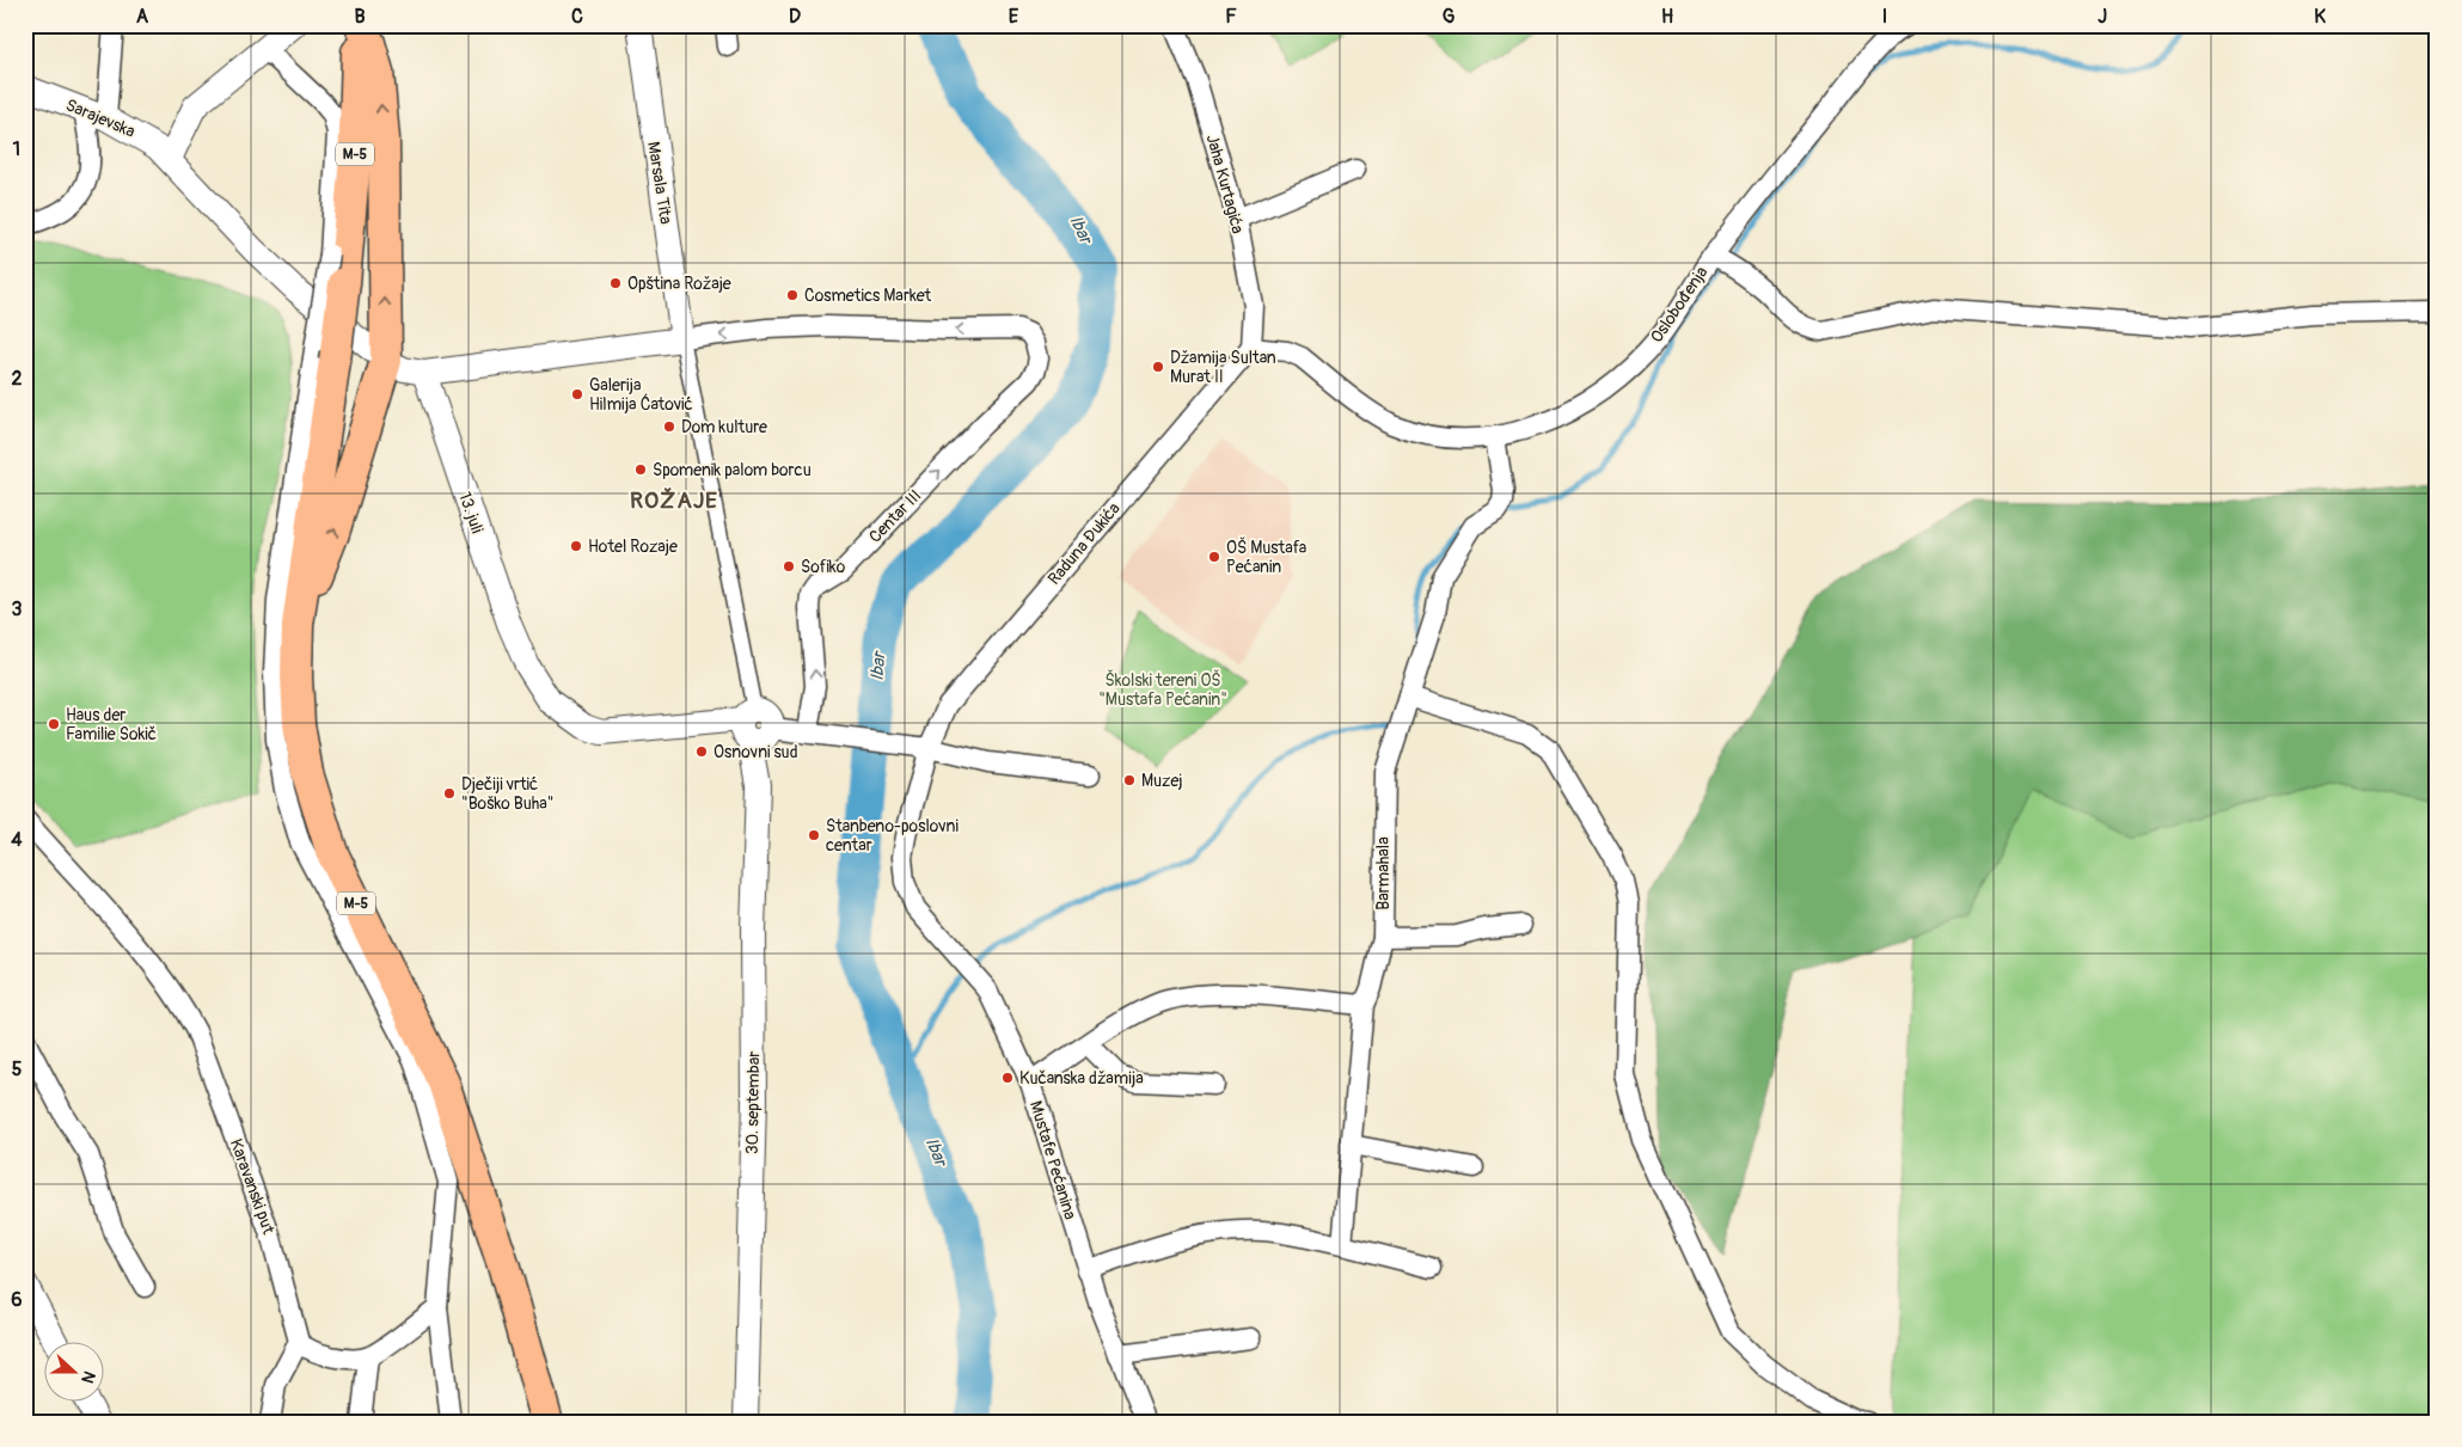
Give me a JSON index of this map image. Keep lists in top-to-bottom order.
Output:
{
  "streets": {
    "main road": ["M-5"],
    "street": [
      "Sarajevska",
      "Marsala Tita",
      "Jaha Kurtagića",
      "Oslobođenja",
      "13. juli",
      "Centar III",
      "Raduna Ðukića",
      "Barmahala",
      "30. septembar",
      "Mustafe Pećanina",
      "Karavanski put"
    ]
  },
  "crossings": [
    ["Sarajevska", "13. juli"],
    ["Marsala Tita", "Centar III"],
    ["Jaha Kurtagića", "Oslobođenja"],
    ["Jaha Kurtagića", "Raduna Ðukića"],
    ["Oslobođenja", "Raduna Ðukića"],
    ["Oslobođenja", "Barmahala"],
    ["13. juli", "30. septembar"],
    ["Raduna Ðukića", "Mustafe Pećanina"]
  ],
  "districts": ["ROŽAJE"],
  "water": ["Ibar"],
  "parks": ["Školski tereni OŠ \"Mustafa Pećanin\""],
  "places": [
    "Opština Rožaje",
    "Cosmetics Market",
    "Džamija Sultan Murat II",
    "Galerija Hilmija Ćatović",
    "Dom kulture",
    "Spomenik palom borcu",
    "Hotel Rozaje",
    "OŠ Mustafa Pećanin",
    "Sofiko",
    "Haus der Familie Sokič",
    "Osnovni sud",
    "Muzej",
    "Dječiji vrtić \"Boško Buha\"",
    "Stanbeno-poslovni centar",
    "Kučanska džamija"
  ],
  "north": "right",
  "grid": {
    "columns": [
      "A",
      "B",
      "C",
      "D",
      "E",
      "F",
      "G",
      "H",
      "I",
      "J",
      "K"
    ],
    "rows": [
      "1",
      "2",
      "3",
      "4",
      "5",
      "6"
    ]
  }
}
